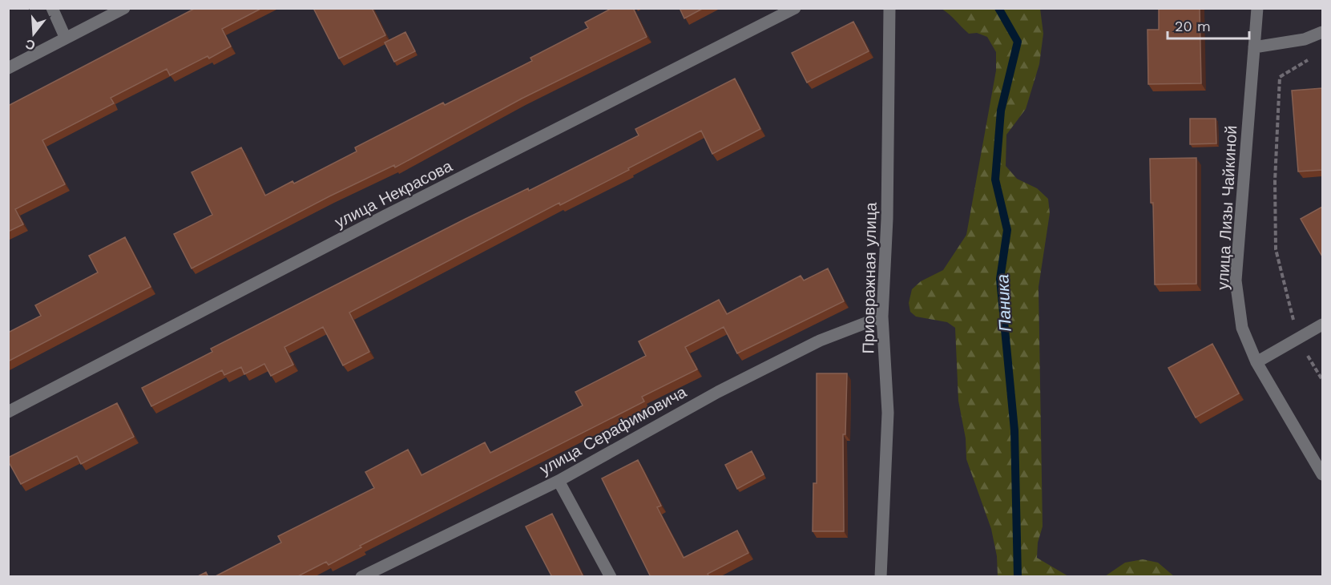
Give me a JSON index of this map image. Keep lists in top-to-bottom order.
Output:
{
  "streets": {
    "street": [
      "улица Некрасова",
      "улица Лизы Чайкиной",
      "Приовражная улица",
      "улица Серафимовича"
    ]
  },
  "crossings": [
    ["Приовражная улица", "улица Серафимовича"]
  ],
  "water": ["Паника"],
  "scale_bar": "20 m",
  "north": "bottom"
}
